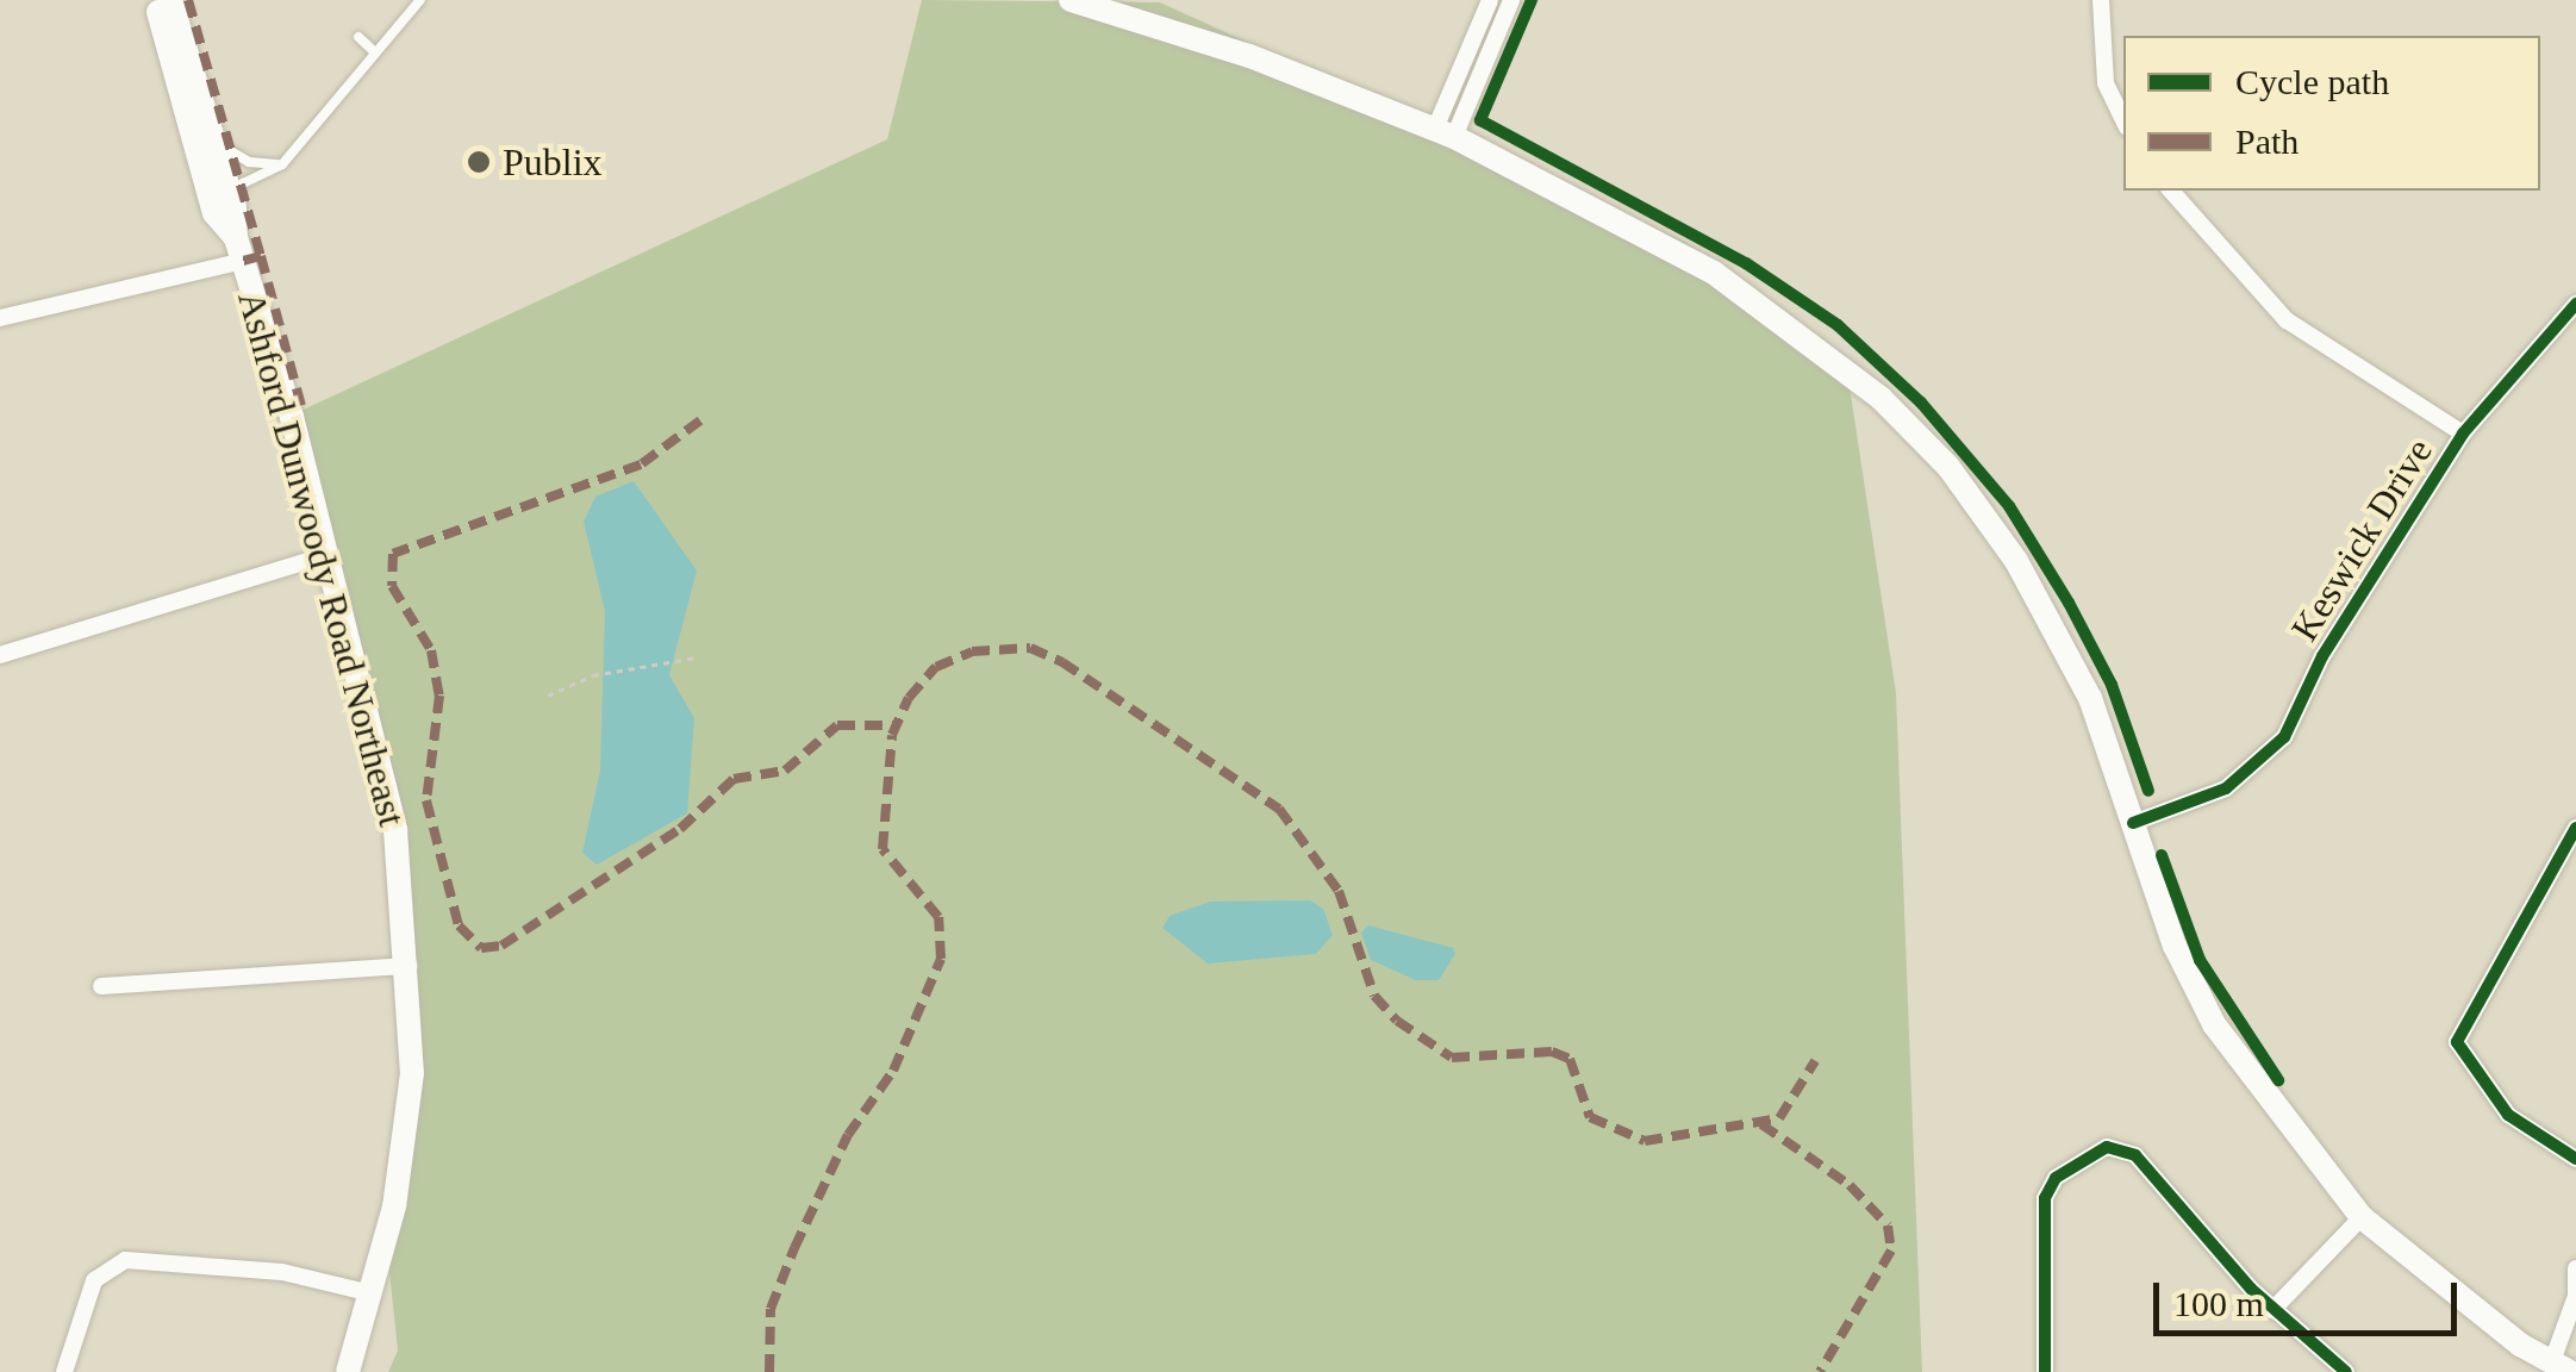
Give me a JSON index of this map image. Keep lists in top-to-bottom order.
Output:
{
  "streets": {
    "main road": ["Ashford Dunwoody Road Northeast"],
    "street": ["Keswick Drive"]
  },
  "places": ["Publix"],
  "legend": ["Cycle path", "Path"],
  "scale_bar": "100 m"
}
